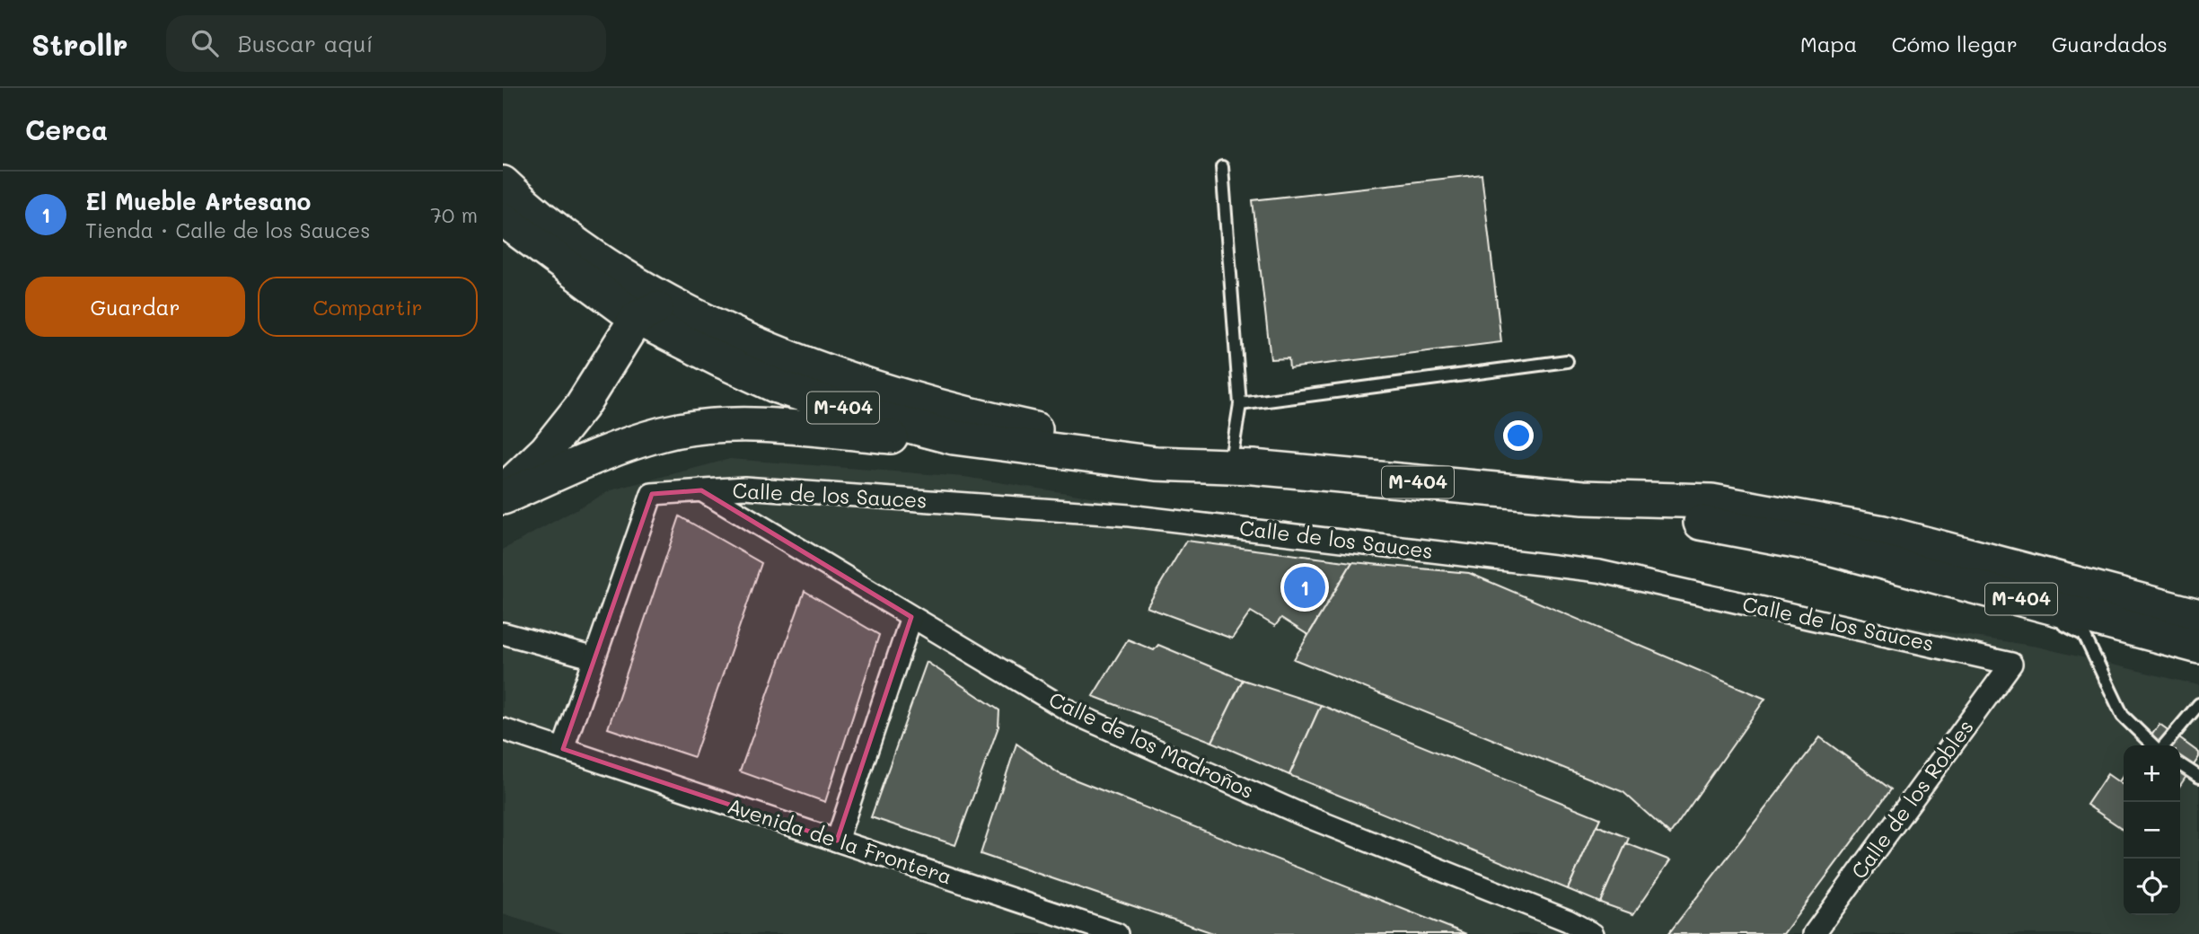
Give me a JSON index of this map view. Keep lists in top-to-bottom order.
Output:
{
  "streets": {
    "main road": ["M-404"],
    "street": [
      "Calle de los Sauces",
      "Calle de los Madroños",
      "Calle de los Robles",
      "Avenida de la Frontera"
    ]
  },
  "crossings": [
    ["Calle de los Sauces", "Calle de los Madroños"],
    ["Calle de los Sauces", "Calle de los Robles"]
  ],
  "page": {
    "header": "Strollr",
    "search": "Buscar aquí",
    "nav": ["Mapa", "Cómo llegar", "Guardados"],
    "heading": "Cerca",
    "list": [
      {
        "mark": "1",
        "name": "El Mueble Artesano",
        "note": "Tienda · Calle de los Sauces",
        "value": "70 m"
      }
    ],
    "buttons": ["Guardar", "Compartir"],
    "pins": "1",
    "map_buttons": ["+", "−"]
  }
}
